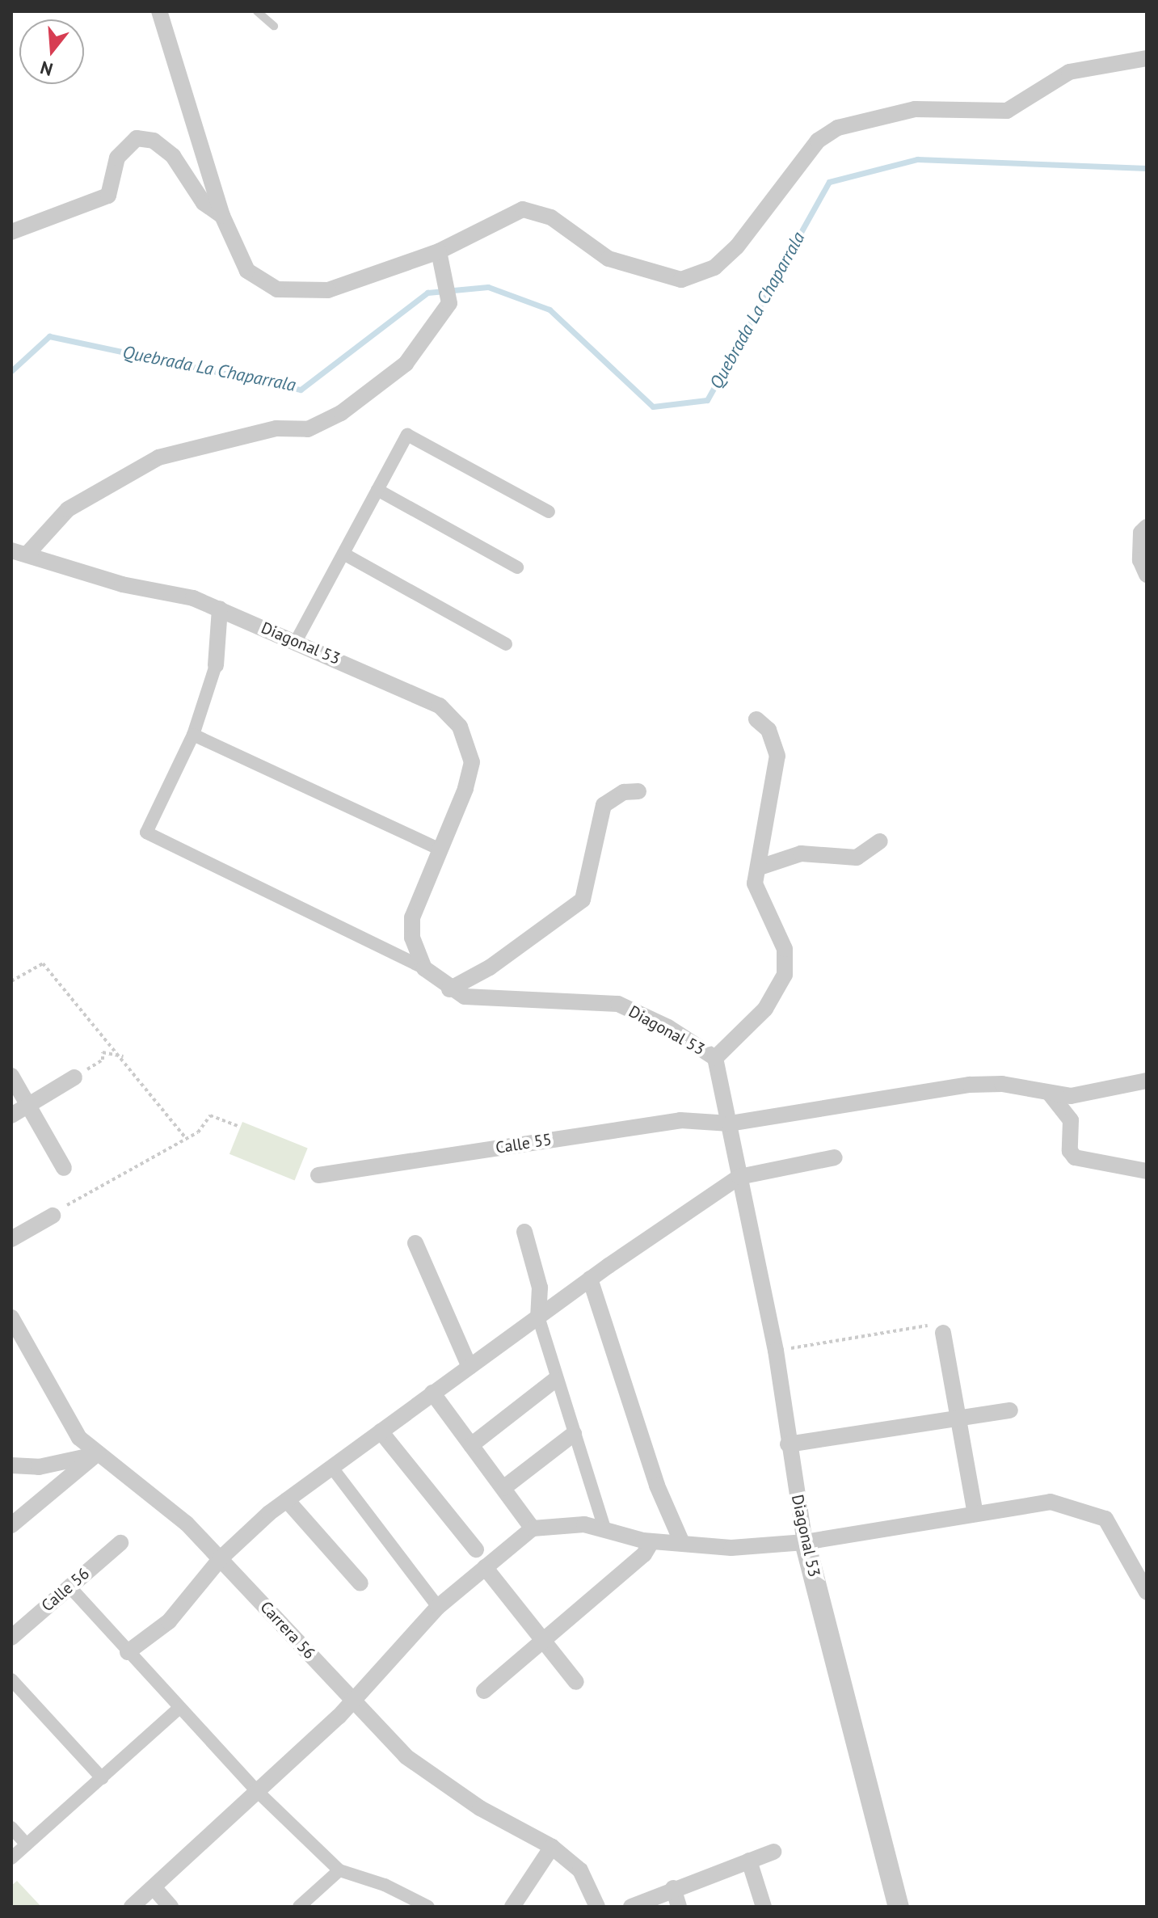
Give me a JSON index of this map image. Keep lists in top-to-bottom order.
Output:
{
  "streets": {
    "street": [
      "Diagonal 53",
      "Calle 55",
      "Calle 56",
      "Carrera 56"
    ]
  },
  "crossings": [
    ["Diagonal 53", "Calle 55"]
  ],
  "water": ["Quebrada La Chaparrala"],
  "north": "bottom"
}
